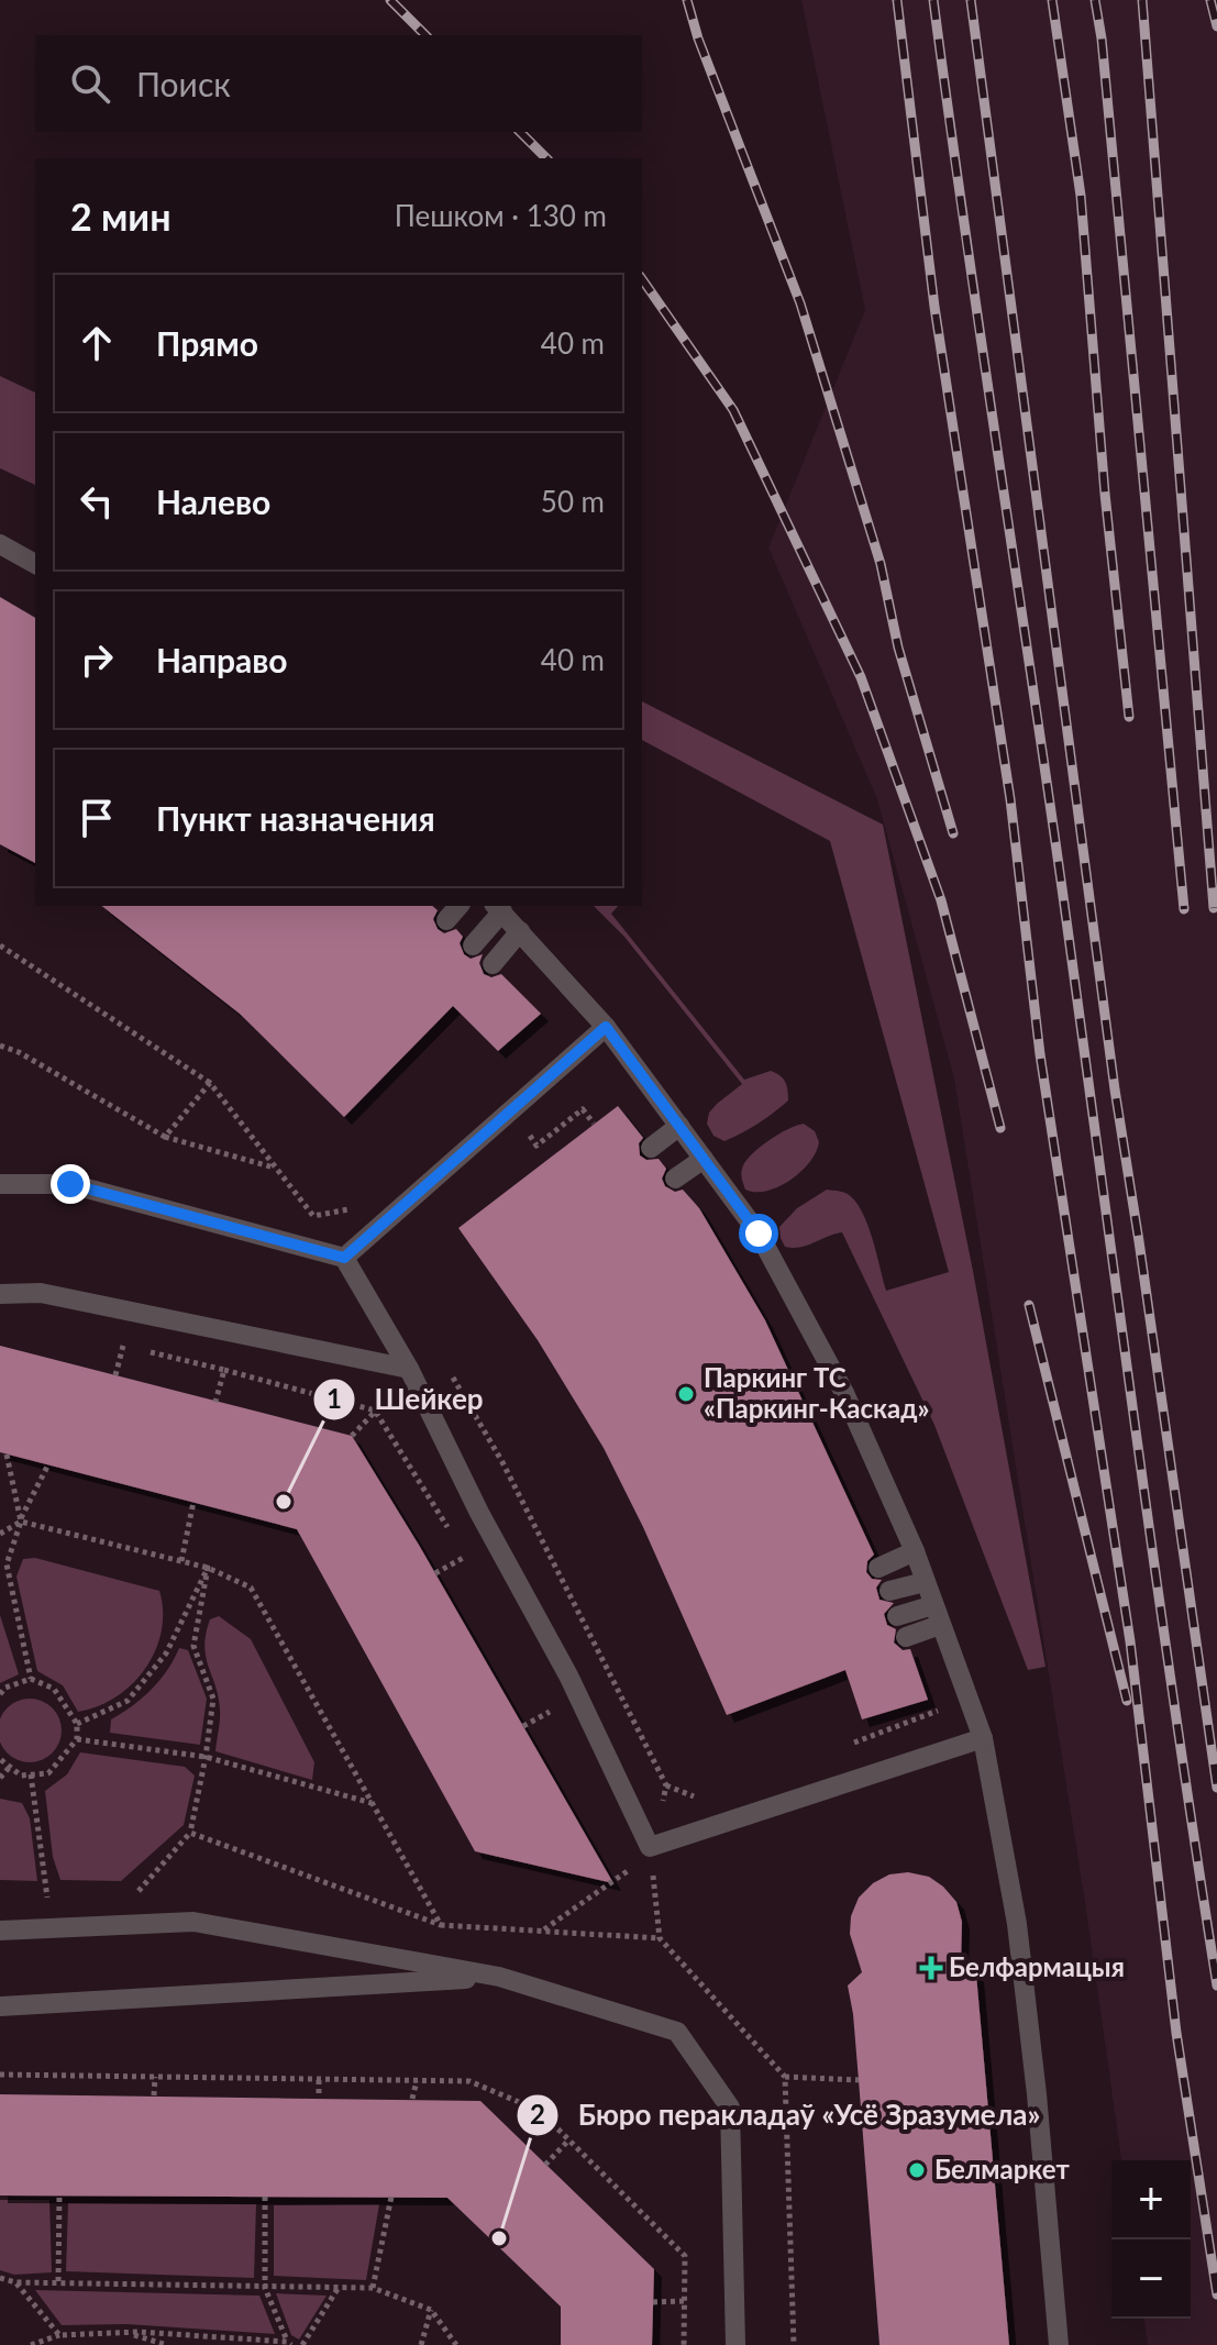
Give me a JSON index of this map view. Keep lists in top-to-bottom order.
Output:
{
  "places": {
    "other": [
      "Паркинг ТС «Паркинг-Каскад»",
      "Шейкер",
      "Белмаркет",
      "Бюро перакладаў «Усё Зразумела»"
    ],
    "health": ["Белфармацыя"]
  },
  "page": {
    "search": "Поиск",
    "heading": ["2 мин", "Пешком · 130 m"],
    "list": [
      ["Прямо", "40 m"],
      ["Налево", "50 m"],
      ["Направо", "40 m"],
      "Пункт назначения"
    ],
    "map_buttons": ["+", "−"]
  }
}
